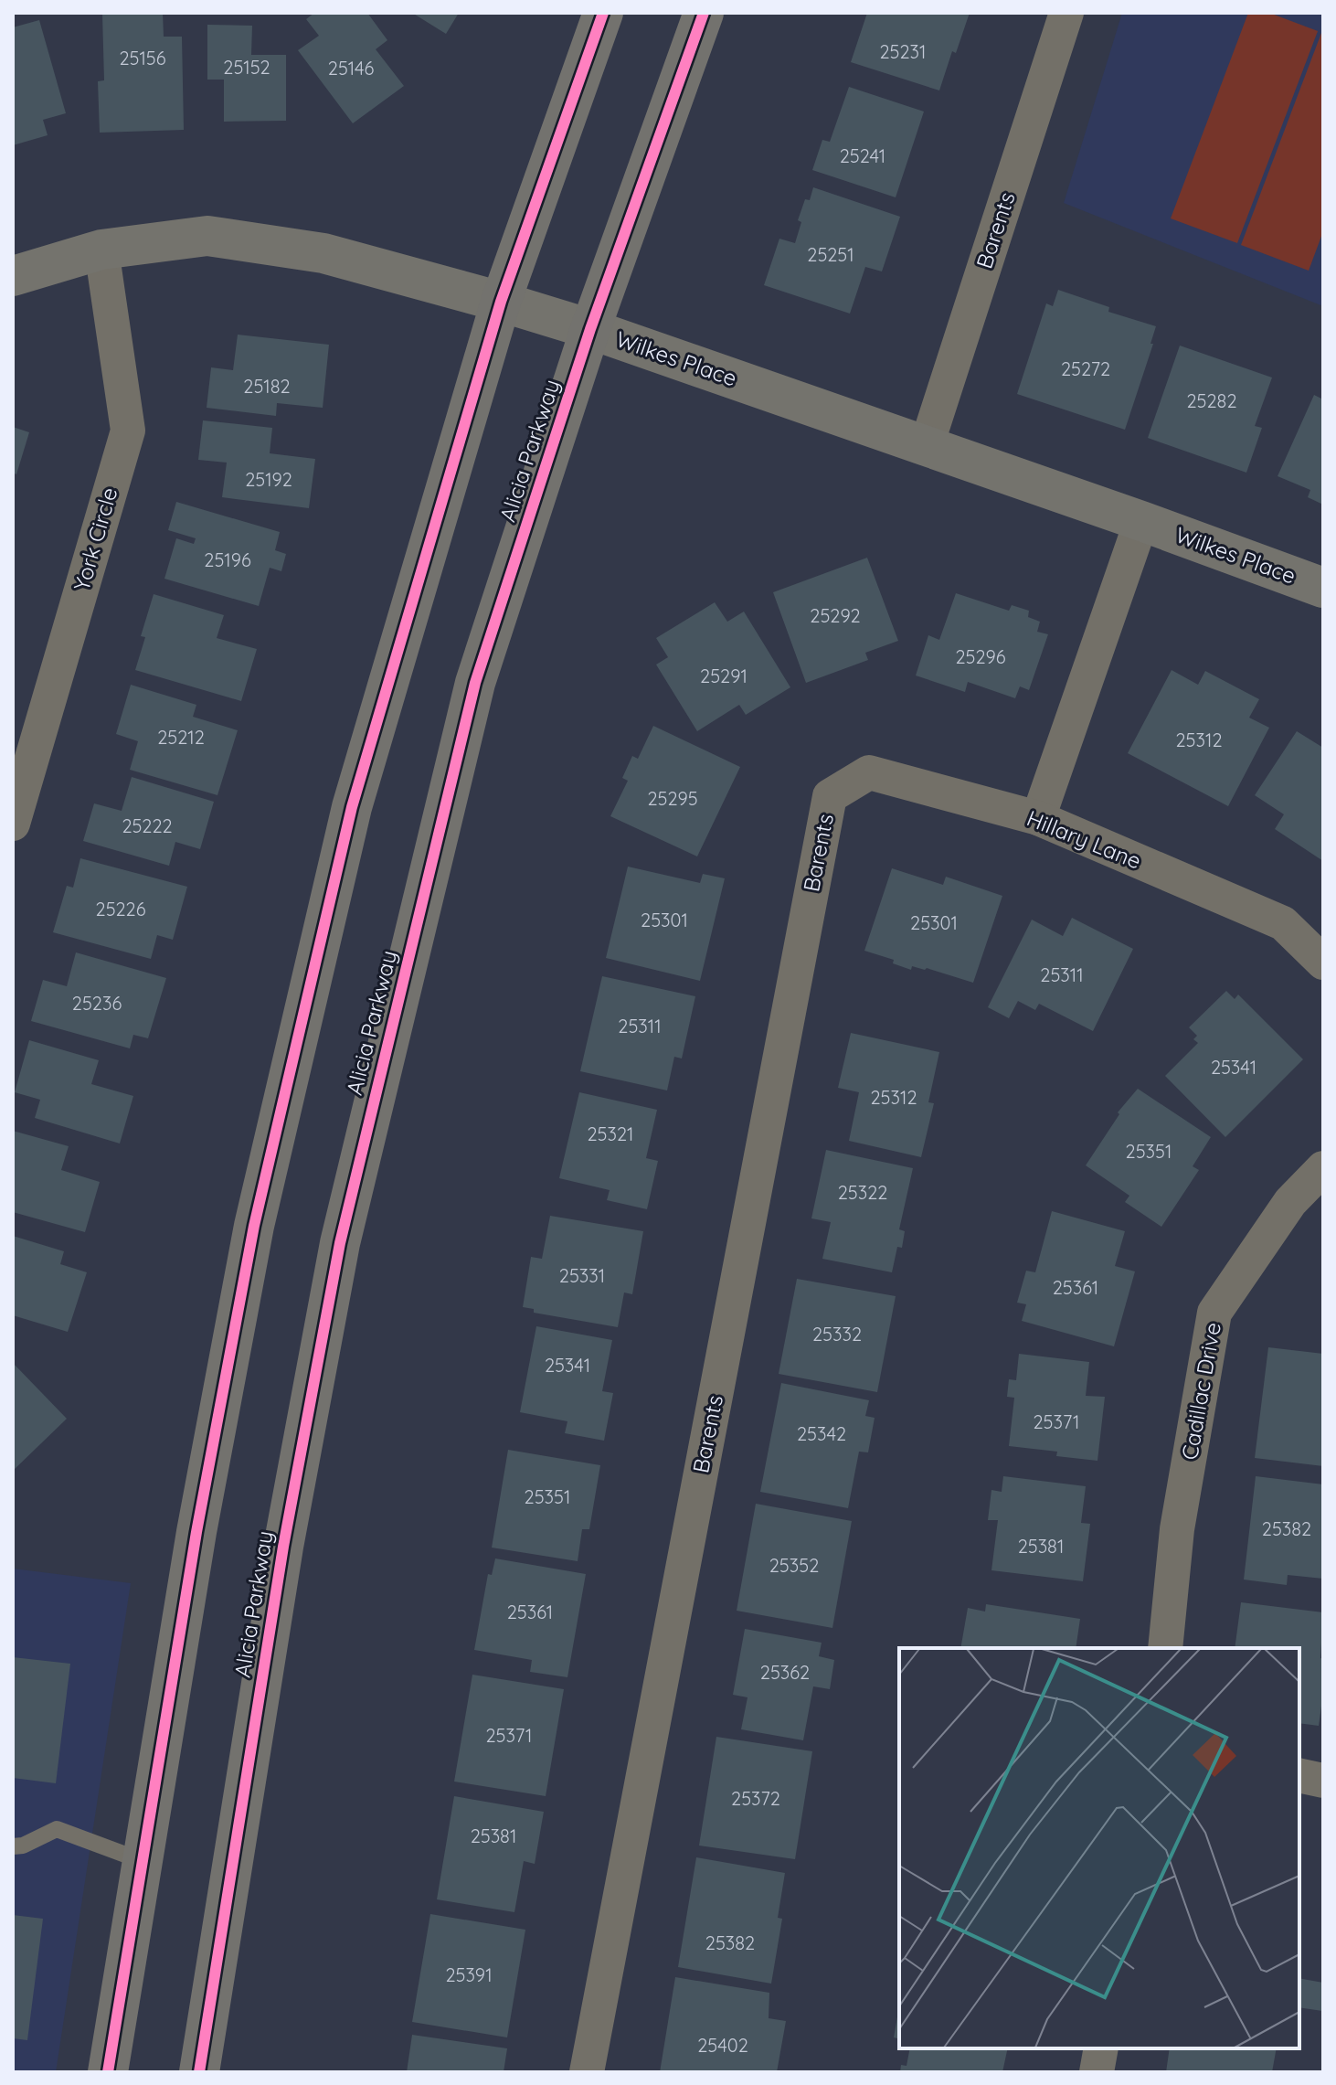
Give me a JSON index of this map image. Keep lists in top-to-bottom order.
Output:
{
  "streets": {
    "main road": ["Alicia Parkway"],
    "street": [
      "Barents",
      "Wilkes Place",
      "York Circle",
      "Hillary Lane",
      "Cadillac Drive"
    ]
  },
  "crossings": [
    ["Barents", "Wilkes Place"],
    ["Barents", "Hillary Lane"],
    ["Wilkes Place", "Alicia Parkway"],
    ["Wilkes Place", "York Circle"]
  ],
  "house_numbers": [
    "25231",
    "25156",
    "25152",
    "25146",
    "25241",
    "25251",
    "25272",
    "25182",
    "25282",
    "25192",
    "25196",
    "25292",
    "25296",
    "25291",
    "25212",
    "25312",
    "25295",
    "25222",
    "25226",
    "25301",
    "25301",
    "25311",
    "25236",
    "25311",
    "25341",
    "25312",
    "25321",
    "25351",
    "25322",
    "25331",
    "25361",
    "25332",
    "25341",
    "25371",
    "25342",
    "25351",
    "25382",
    "25381",
    "25352",
    "25361",
    "25362",
    "25371",
    "25372",
    "25381",
    "25382",
    "25391",
    "25402"
  ]
}
